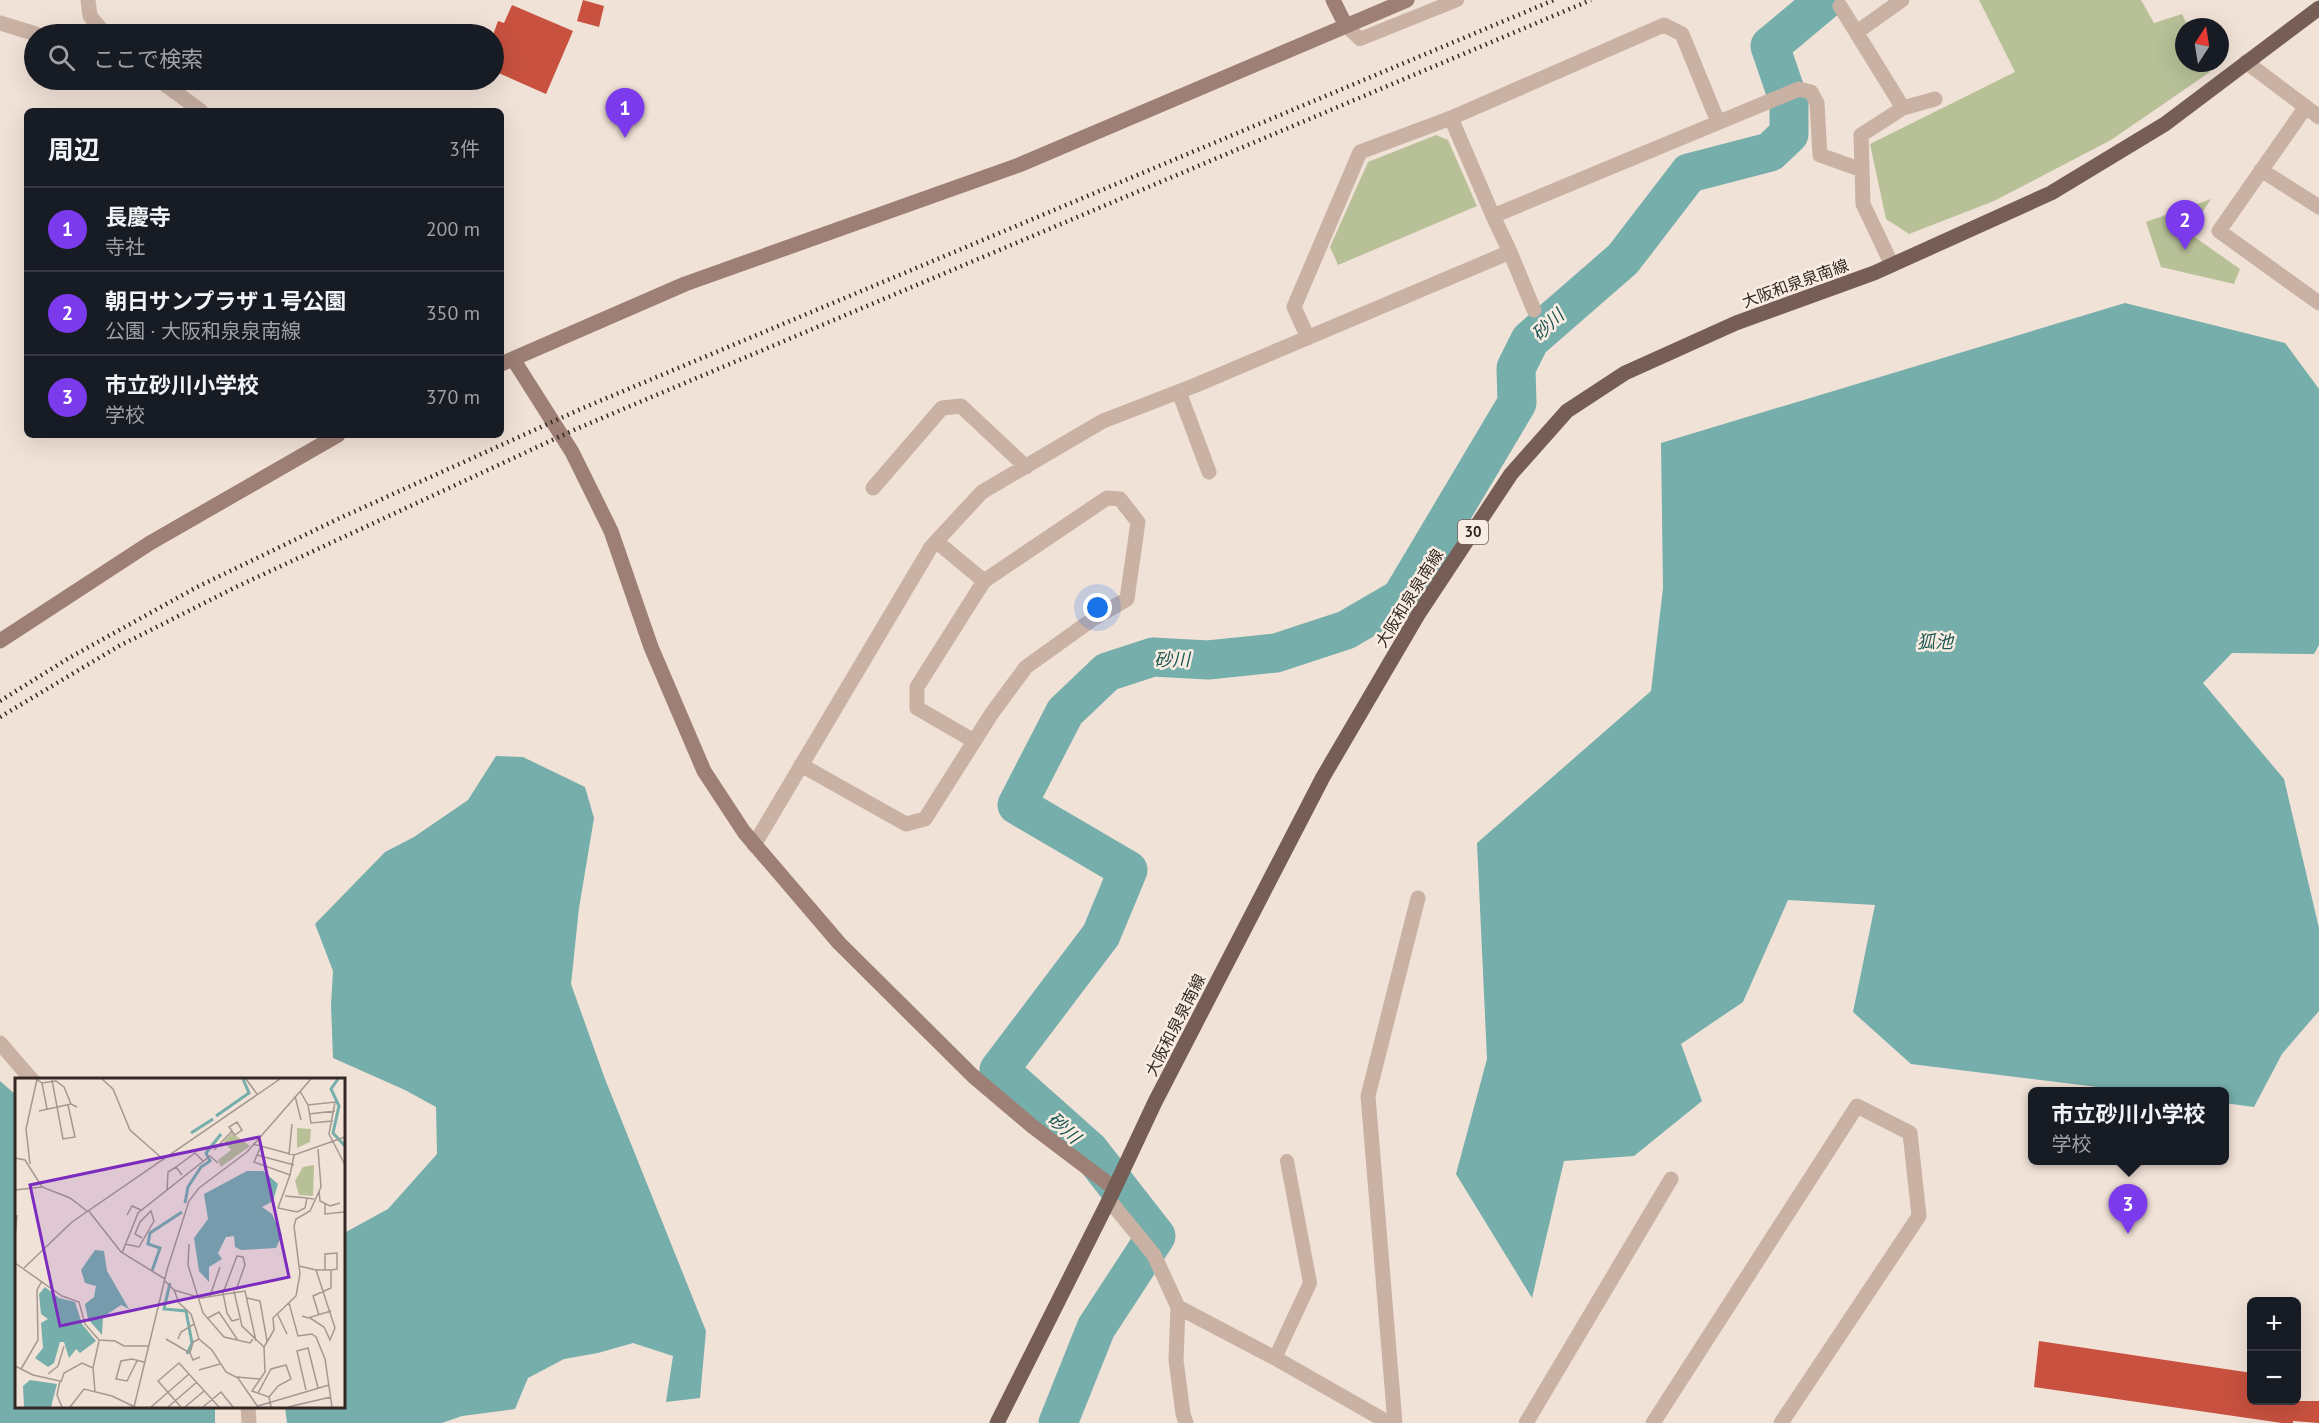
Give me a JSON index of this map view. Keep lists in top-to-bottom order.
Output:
{
  "streets": {
    "main road": ["大阪和泉泉南線", "30"]
  },
  "water": ["砂川", "狐池"],
  "north": "top",
  "page": {
    "search": "ここで検索",
    "pins": ["1", "2", "3"],
    "heading": ["周辺", "3件"],
    "list": [
      {
        "mark": "1",
        "name": "長慶寺",
        "note": "寺社",
        "value": "200 m"
      },
      {
        "mark": "2",
        "name": "朝日サンプラザ１号公園",
        "note": "公園 · 大阪和泉泉南線",
        "value": "350 m"
      },
      {
        "mark": "3",
        "name": "市立砂川小学校",
        "note": "学校",
        "value": "370 m"
      }
    ],
    "popup": ["市立砂川小学校", "学校"],
    "map_buttons": ["+", "−"]
  }
}
